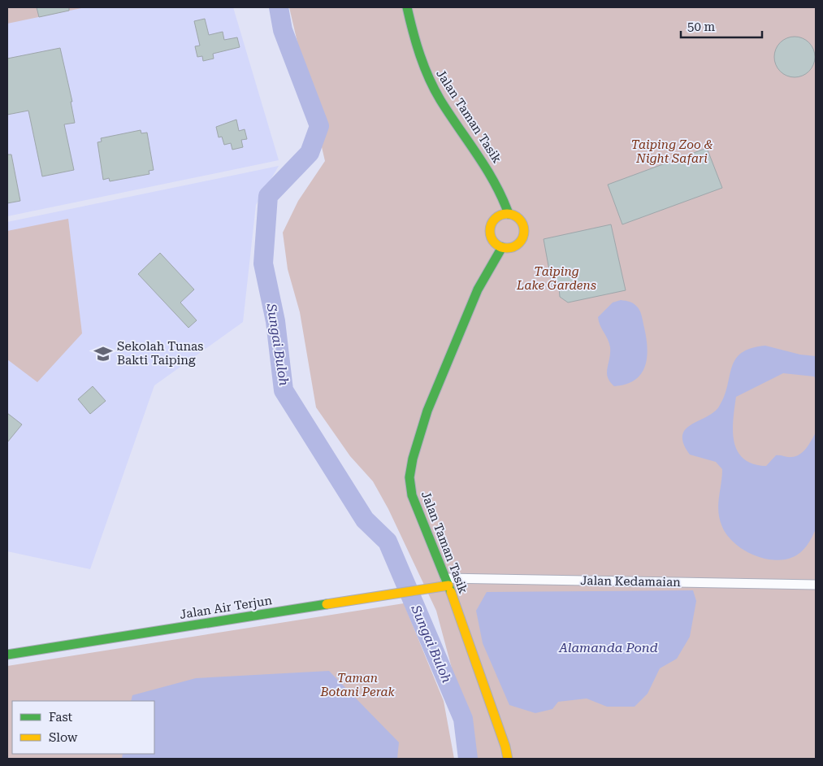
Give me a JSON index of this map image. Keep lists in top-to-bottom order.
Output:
{
  "streets": {
    "street": ["Jalan Taman Tasik", "Jalan Kedamaian", "Jalan Air Terjun"]
  },
  "crossings": [
    ["Jalan Taman Tasik", "Jalan Kedamaian"],
    ["Jalan Taman Tasik", "Jalan Air Terjun"],
    ["Jalan Kedamaian", "Jalan Air Terjun"]
  ],
  "water": ["Sungai Buloh", "Alamanda Pond"],
  "parks": ["Taiping Zoo & Night Safari", "Taiping Lake Gardens", "Taman Botani Perak"],
  "places": {
    "school or university": ["Sekolah Tunas Bakti Taiping"]
  },
  "legend": ["Fast", "Slow"],
  "scale_bar": "50 m"
}
